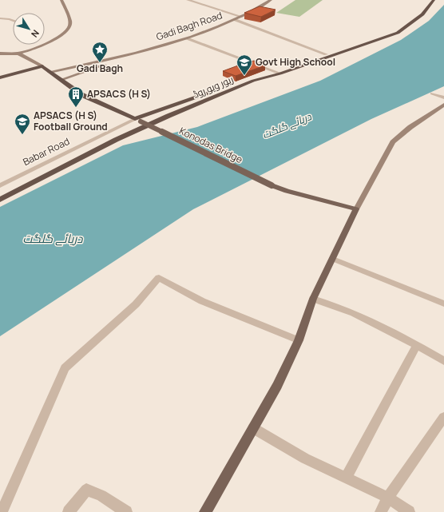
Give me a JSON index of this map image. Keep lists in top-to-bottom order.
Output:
{
  "streets": {
    "highway": ["ریور ویو روڈ"],
    "main road": ["Gadi Bagh Road", "Konodas Bridge"],
    "street": ["Babar Road"]
  },
  "crossings": [
    ["Konodas Bridge", "Babar Road"]
  ],
  "water": ["دریائے گلگت"],
  "places": {
    "place": ["Gadi Bagh"],
    "school or university": ["Govt High School", "APSACS (H S) Football Ground"],
    "building": ["APSACS (H S)"]
  },
  "north": "bottom right"
}
